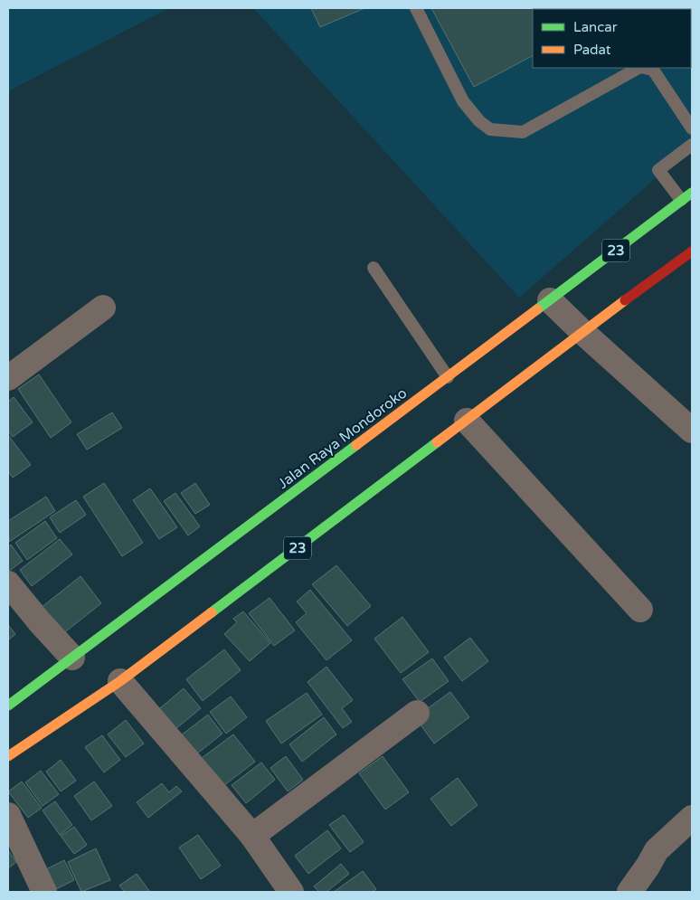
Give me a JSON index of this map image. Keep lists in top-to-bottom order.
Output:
{
  "streets": {
    "highway": ["23", "Jalan Raya Mondoroko"]
  },
  "legend": ["Lancar", "Padat"]
}
